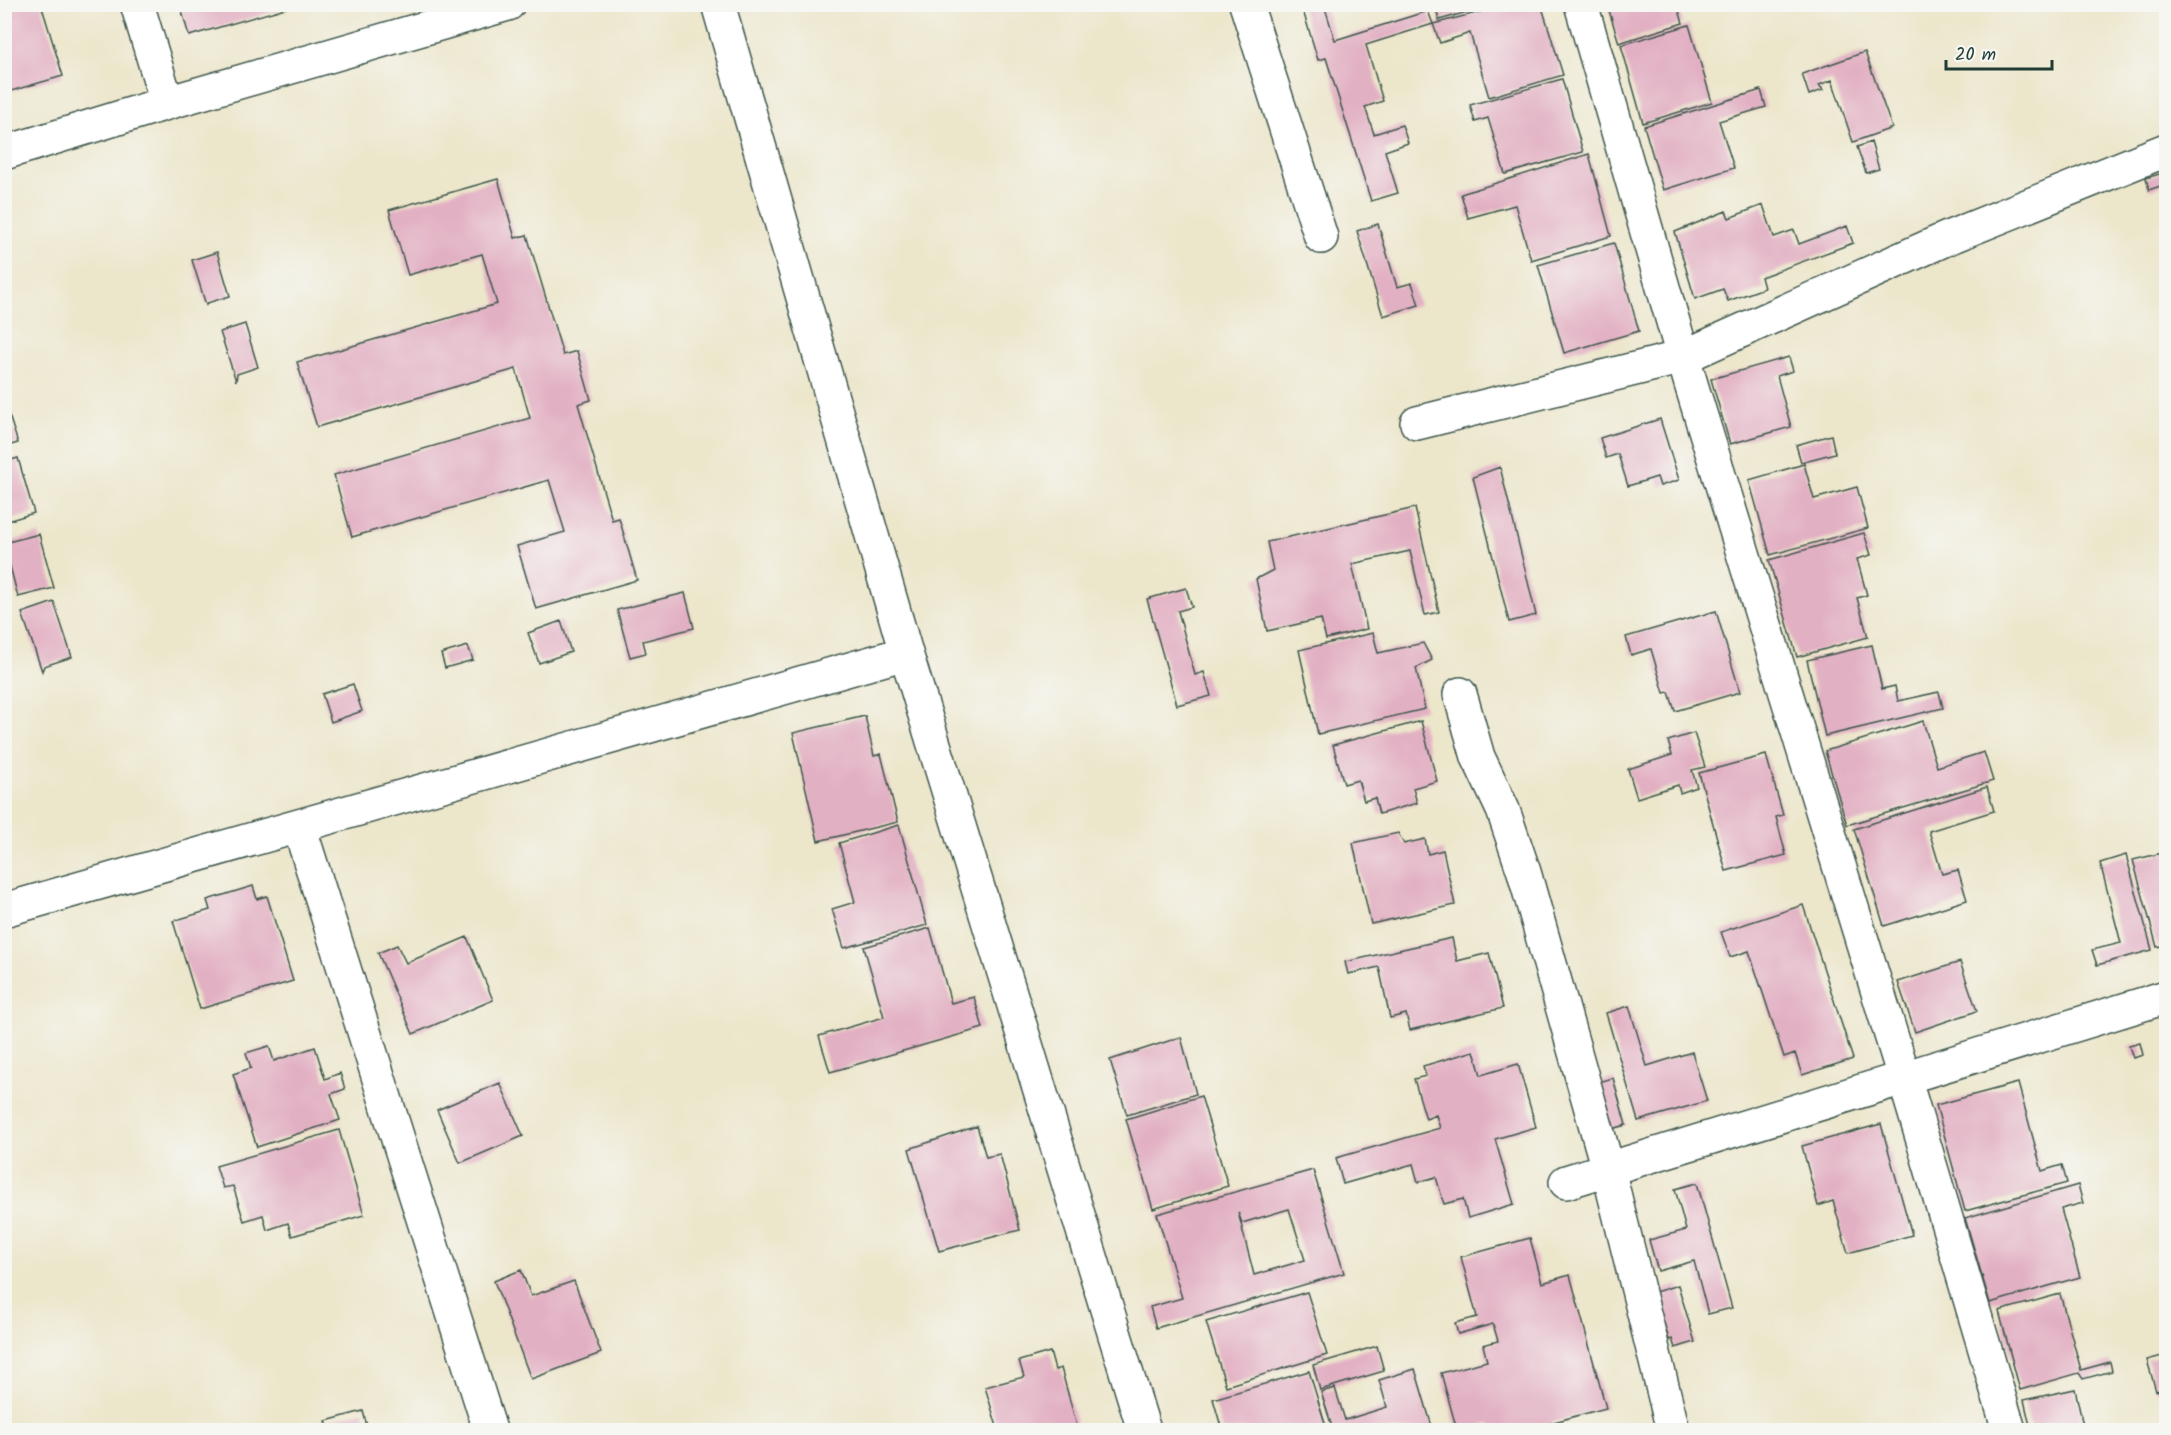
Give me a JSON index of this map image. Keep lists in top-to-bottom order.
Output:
{
  "scale_bar": "20 m"
}
